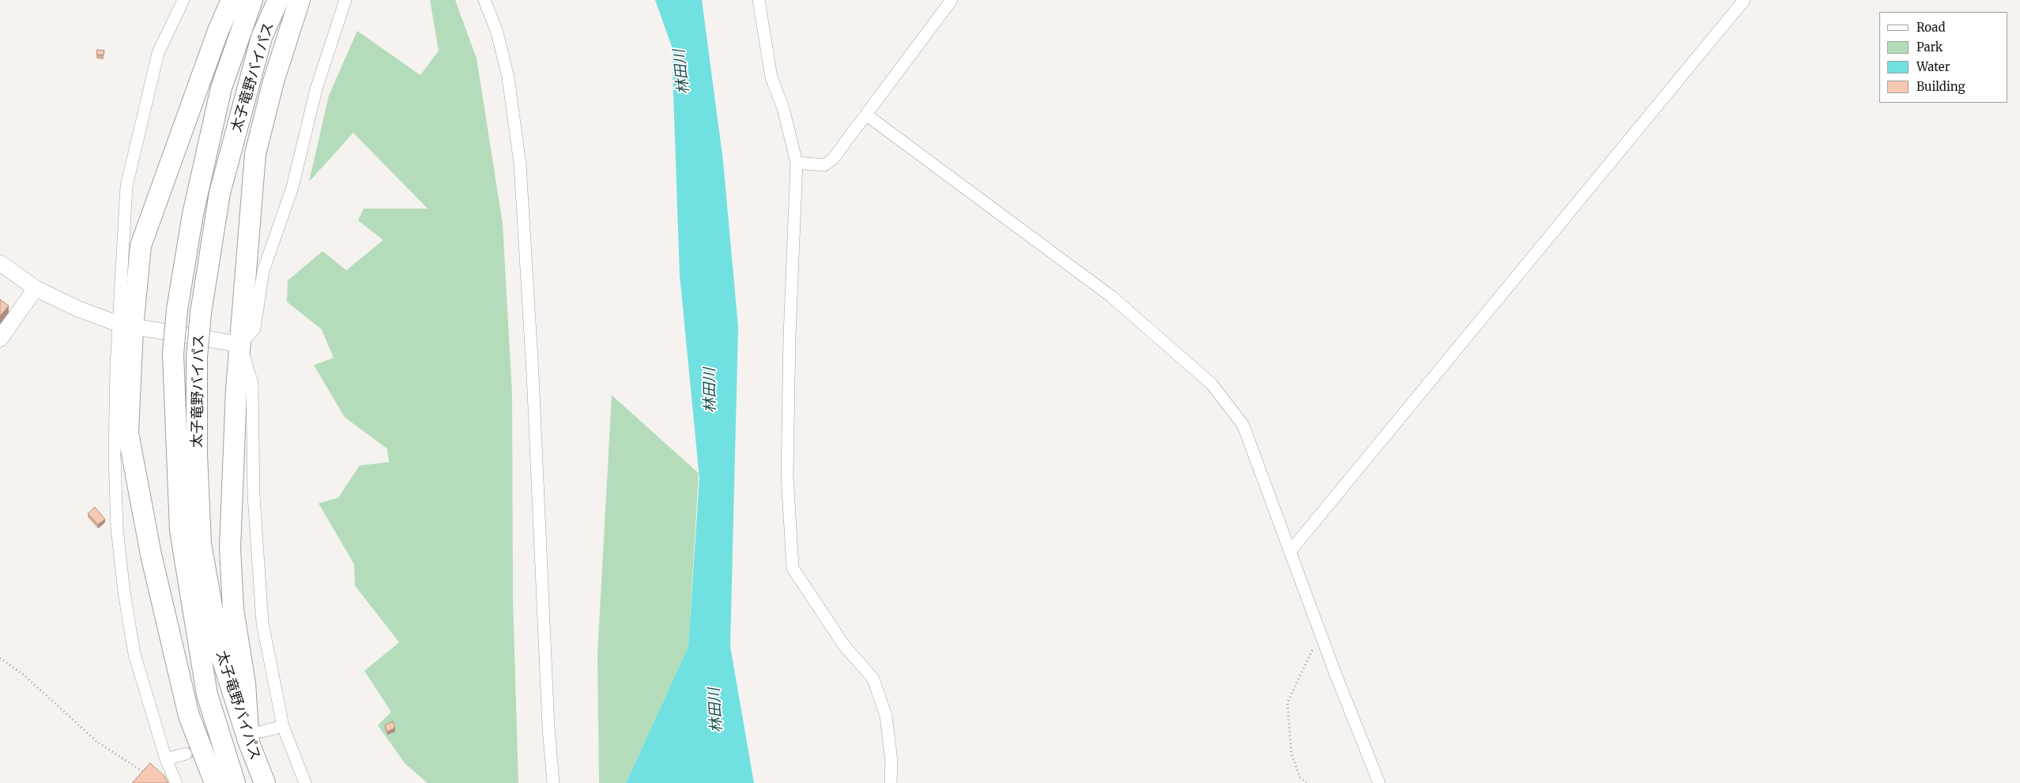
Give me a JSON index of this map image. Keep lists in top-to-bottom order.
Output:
{
  "streets": {
    "highway": ["太子竜野バイパス"]
  },
  "water": ["林田川"],
  "legend": [
    "Road",
    "Park",
    "Water",
    "Building"
  ]
}
